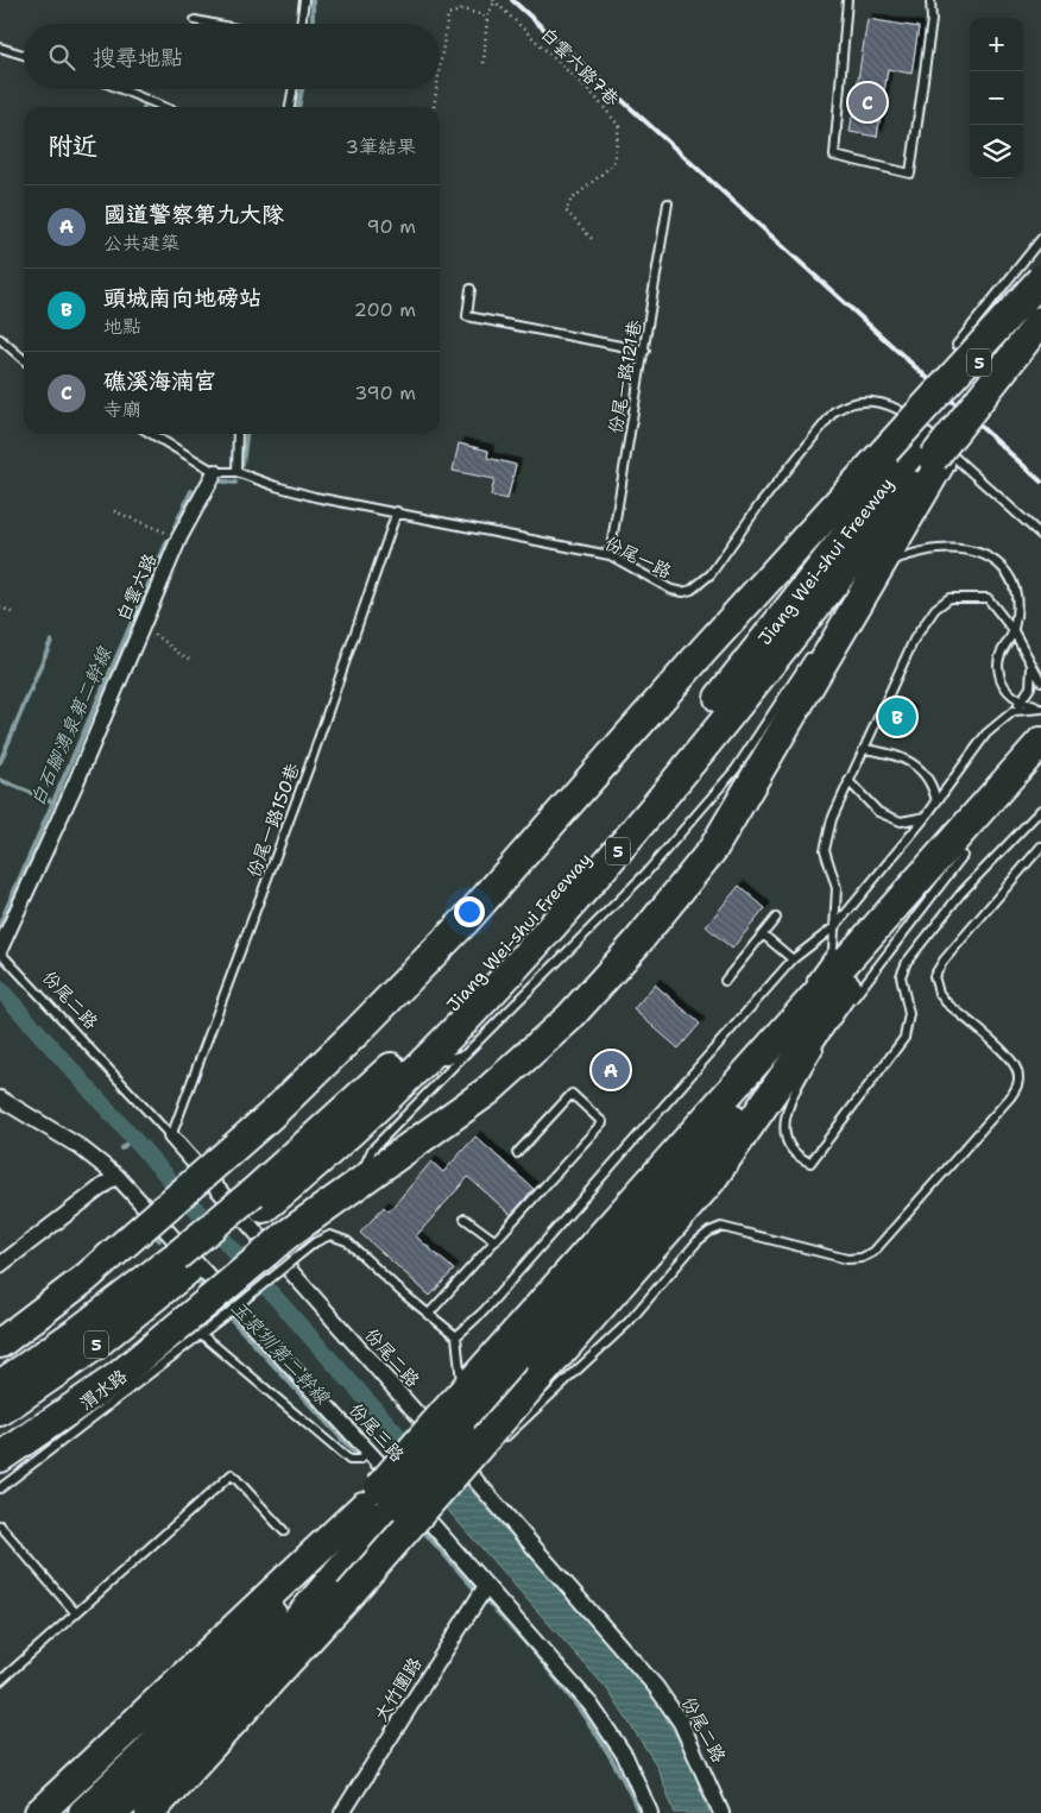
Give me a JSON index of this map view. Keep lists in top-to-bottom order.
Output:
{
  "streets": {
    "highway": ["5", "Jiang Wei-shui Freeway"],
    "street": [
      "白雲六路",
      "份尾二路",
      "份尾三路",
      "大竹圍路"
    ],
    "lane": [
      "份尾一路121巷",
      "份尾一路",
      "份尾一路150巷",
      "渭水路"
    ],
    "path": ["白雲六路7巷"]
  },
  "crossings": [
    ["份尾一路121巷", "份尾一路"],
    ["份尾一路", "白雲六路"],
    ["份尾一路", "份尾一路150巷"],
    ["白雲六路", "份尾二路"],
    ["份尾一路150巷", "份尾二路"],
    ["份尾三路", "大竹圍路"]
  ],
  "water": ["白石腳湧泉第二幹線", "玉泉圳第二幹線"],
  "page": {
    "map_buttons": ["+", "−"],
    "search": "搜尋地點",
    "pins": ["C", "B", "A"],
    "heading": ["附近", "3筆結果"],
    "list": [
      {
        "mark": "A",
        "name": "國道警察第九大隊",
        "note": "公共建築",
        "value": "90 m"
      },
      {
        "mark": "B",
        "name": "頭城南向地磅站",
        "note": "地點",
        "value": "200 m"
      },
      {
        "mark": "C",
        "name": "礁溪海湳宮",
        "note": "寺廟",
        "value": "390 m"
      }
    ]
  }
}
